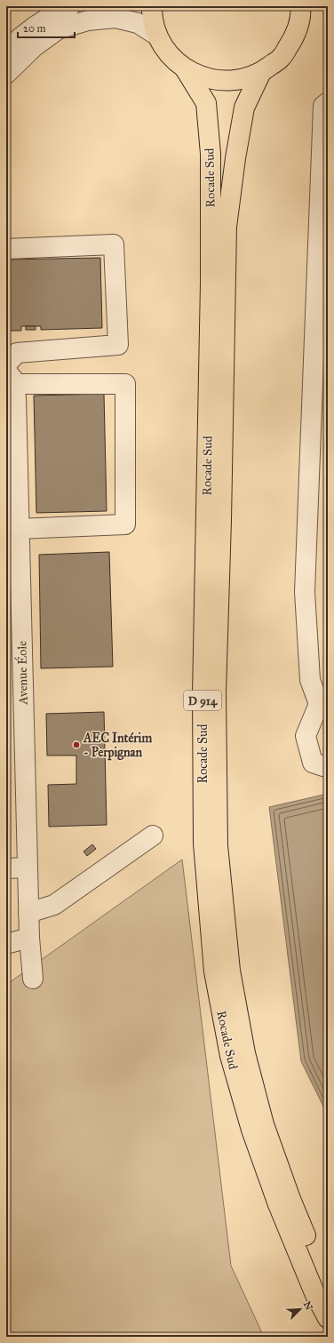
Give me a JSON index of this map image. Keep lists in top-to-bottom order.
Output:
{
  "streets": {
    "main road": ["Rocade Sud", "D 914"],
    "street": ["Avenue Éole"]
  },
  "places": ["AEC Intérim - Perpignan"],
  "scale_bar": "20 m",
  "north": "top right"
}
